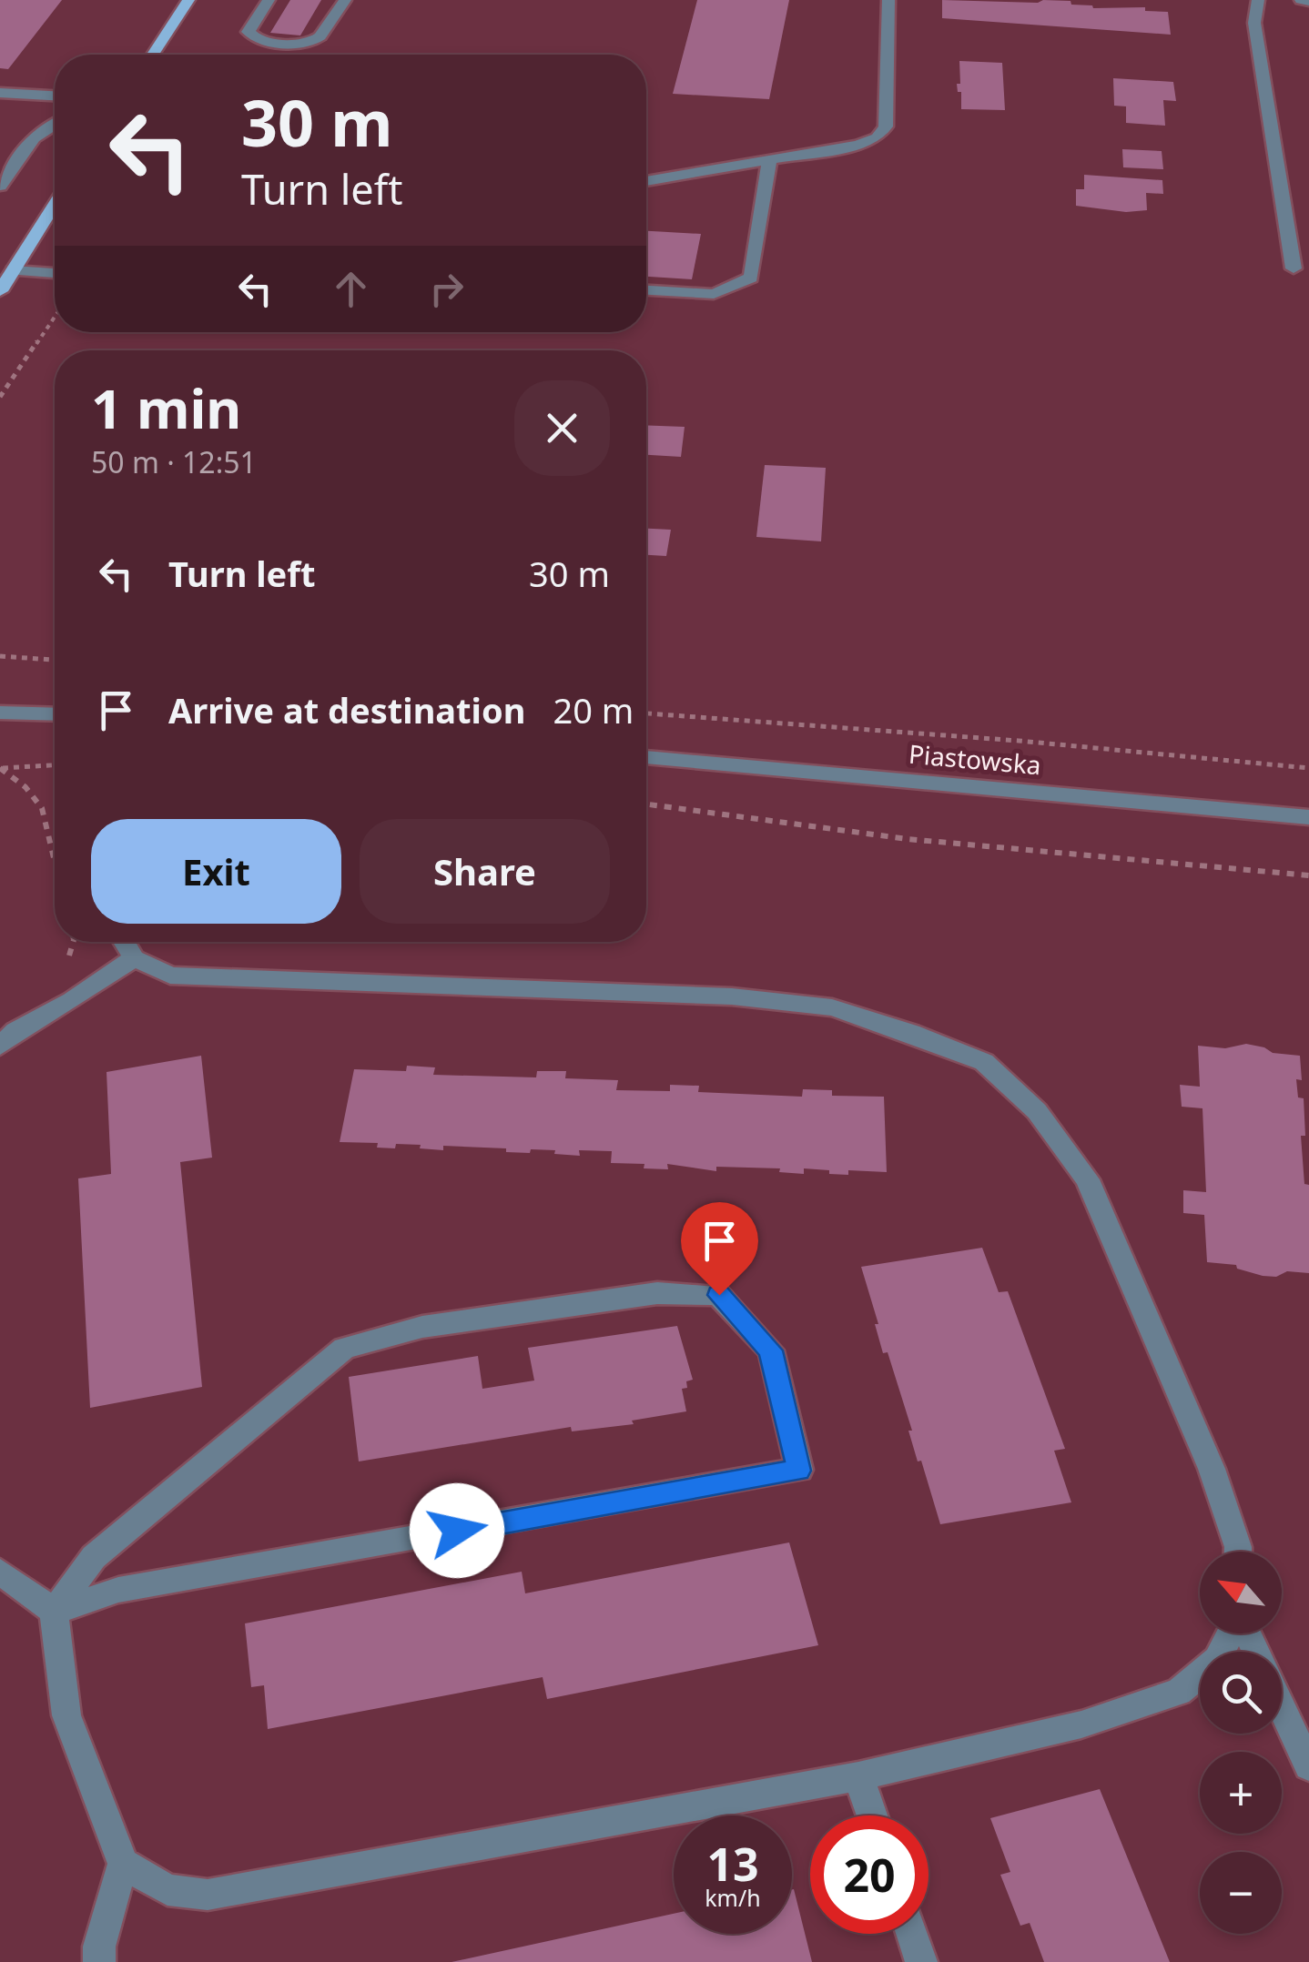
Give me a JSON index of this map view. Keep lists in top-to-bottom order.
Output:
{
  "streets": {
    "street": ["Piastowska"]
  },
  "north": "top left",
  "page": {
    "turn": ["30 m", "Turn left"],
    "heading": ["1 min", "50 m · 12:51"],
    "list": [
      {
        "name": "Turn left",
        "value": "30 m"
      },
      {
        "name": "Arrive at destination",
        "value": "20 m"
      }
    ],
    "buttons": ["Exit", "Share"],
    "map_buttons": ["+", "−"],
    "speed": "13 km/h",
    "limit": "20"
  }
}
